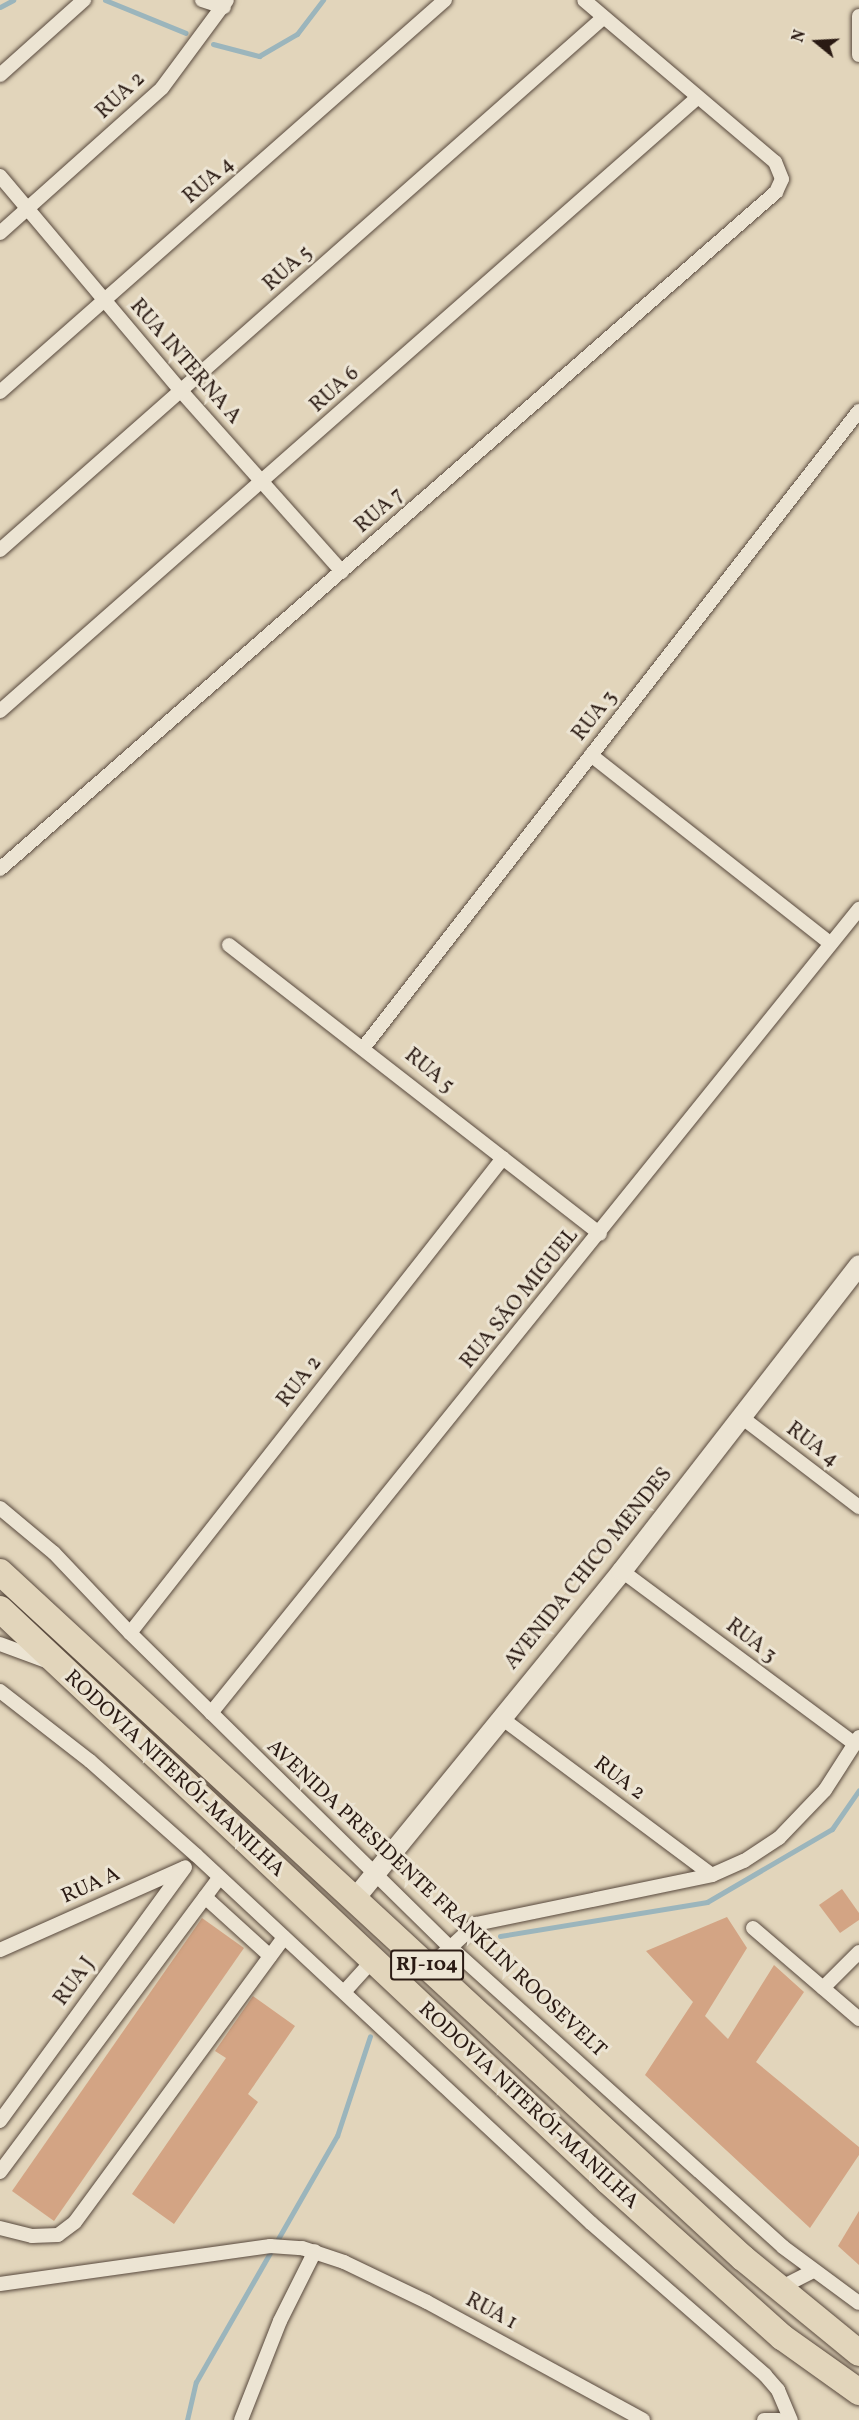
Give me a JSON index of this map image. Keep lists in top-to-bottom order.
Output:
{
  "streets": {
    "highway": ["RODOVIA NITERÓI-MANILHA", "RJ-104"],
    "street": [
      "RUA 2",
      "RUA 4",
      "RUA 5",
      "RUA INTERNA A",
      "RUA 6",
      "RUA 7",
      "RUA 3",
      "RUA SÃO MIGUEL",
      "AVENIDA CHICO MENDES",
      "RUA A",
      "AVENIDA PRESIDENTE FRANKLIN ROOSEVELT",
      "RUA J",
      "RUA 1"
    ]
  },
  "crossings": [
    ["RUA 2", "RUA 5"],
    ["RUA 2", "RUA INTERNA A"],
    ["RUA 2", "AVENIDA CHICO MENDES"],
    ["RUA 2", "AVENIDA PRESIDENTE FRANKLIN ROOSEVELT"],
    ["RUA 4", "RUA INTERNA A"],
    ["RUA 4", "AVENIDA CHICO MENDES"],
    ["RUA 5", "RUA INTERNA A"],
    ["RUA 5", "RUA 3"],
    ["RUA 5", "RUA SÃO MIGUEL"],
    ["RUA INTERNA A", "RUA 6"],
    ["RUA INTERNA A", "RUA 7"],
    ["RUA 6", "RUA 7"],
    ["RUA 3", "AVENIDA CHICO MENDES"],
    ["RUA SÃO MIGUEL", "AVENIDA PRESIDENTE FRANKLIN ROOSEVELT"],
    ["AVENIDA CHICO MENDES", "RODOVIA NITERÓI-MANILHA"],
    ["AVENIDA CHICO MENDES", "AVENIDA PRESIDENTE FRANKLIN ROOSEVELT"],
    ["RUA A", "RUA J"]
  ],
  "north": "left"
}
